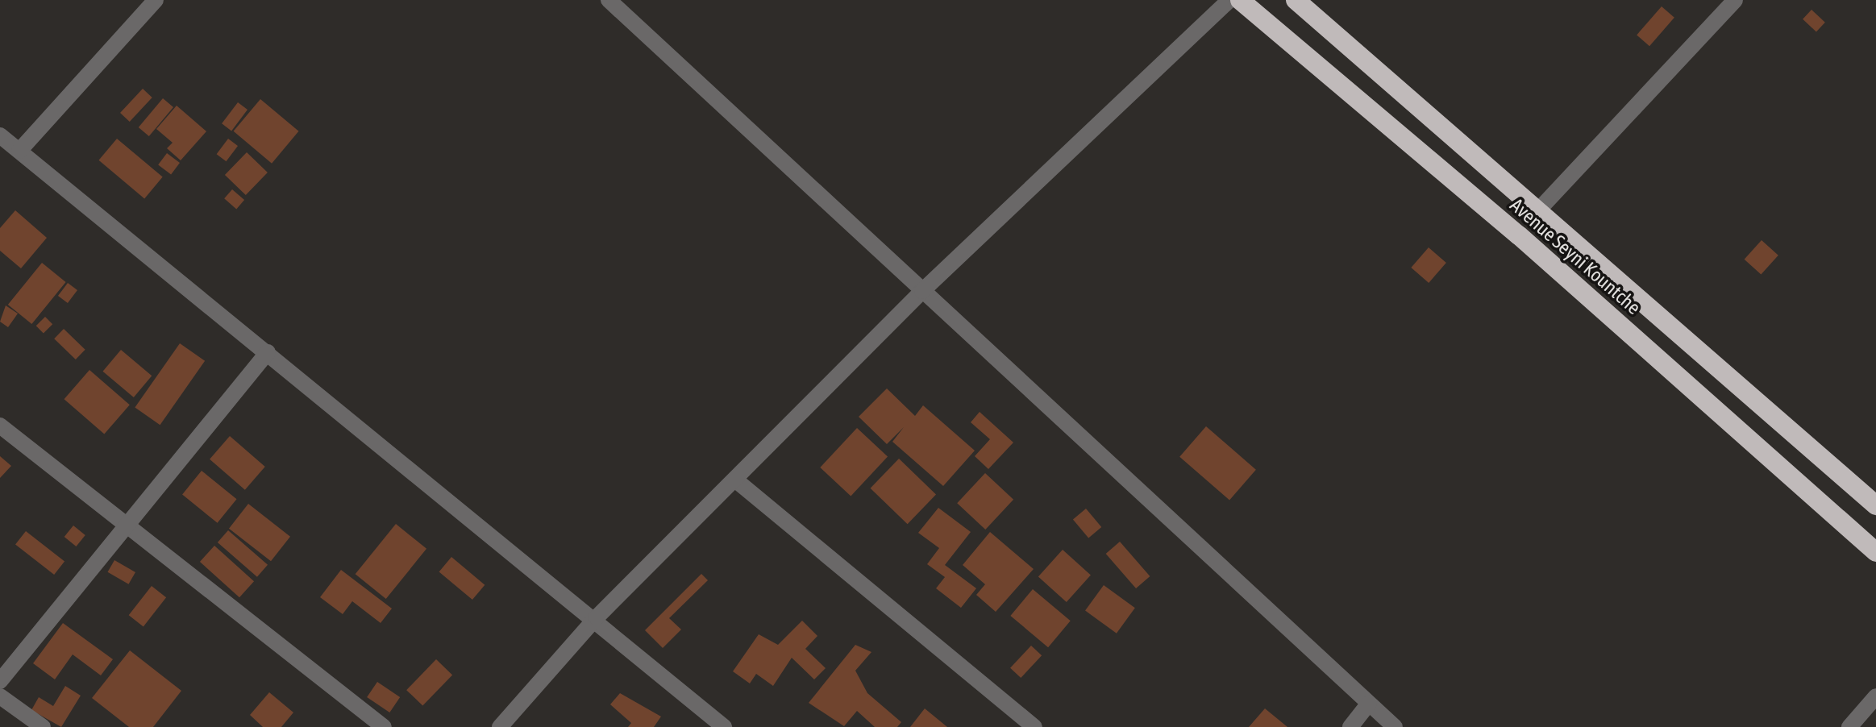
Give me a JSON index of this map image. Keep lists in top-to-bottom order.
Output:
{
  "streets": {
    "highway": ["Avenue Seyni Kountche"]
  }
}
